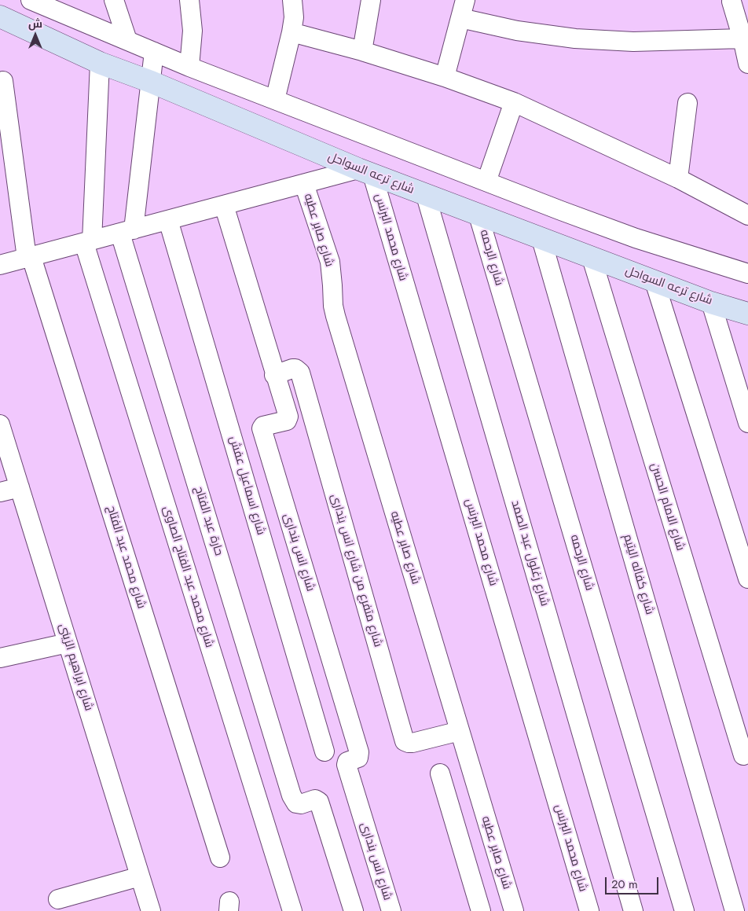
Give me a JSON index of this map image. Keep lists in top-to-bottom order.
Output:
{
  "streets": {
    "main road": ["شارع ترعه السواحل"],
    "street": [
      "شارع صابر عطيه",
      "شارع محمد البرنس",
      "شارع الرحمه",
      "شارع اسماعيل عفش",
      "شارع الامام الحسن",
      "حارة عبد الفتاح",
      "شارع انس بندارى",
      "شارع زغلول عبد الصمد",
      "شارع محمد عبد الفتاح",
      "شارع متفرع من شارع انس بندارى",
      "شارع كفاله اليتيم",
      "شارع محمد عبد الفتاح الصاوى",
      "شارع ابراهيم الزينى"
    ]
  },
  "crossings": [
    ["شارع ترعه السواحل", "شارع محمد البرنس"],
    ["شارع ترعه السواحل", "شارع الرحمه"],
    ["شارع ترعه السواحل", "شارع الامام الحسن"],
    ["شارع ترعه السواحل", "شارع زغلول عبد الصمد"],
    ["شارع ترعه السواحل", "شارع كفاله اليتيم"],
    ["شارع ترعه السواحل", "شارع محمد عبد الفتاح الصاوى"],
    ["شارع صابر عطيه", "شارع متفرع من شارع انس بندارى"],
    ["شارع انس بندارى", "شارع متفرع من شارع انس بندارى"]
  ],
  "scale_bar": "20 m",
  "north": "top"
}
